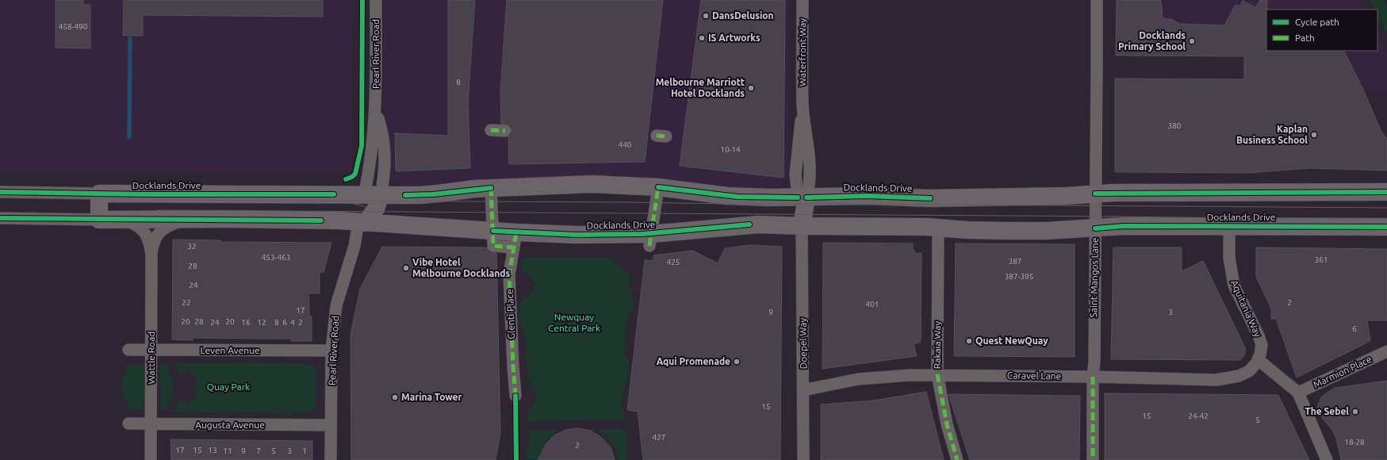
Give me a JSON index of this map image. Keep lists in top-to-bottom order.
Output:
{
  "streets": {
    "street": [
      "Waterfront Way",
      "Pearl River Road",
      "Docklands Drive",
      "Saint Mangos Lane",
      "Aquitania Way",
      "Glenti Place",
      "Doepel Way",
      "Rakaia Way",
      "Leven Avenue",
      "Wattle Road",
      "Marmion Place",
      "Caravel Lane",
      "Augusta Avenue"
    ]
  },
  "crossings": [
    ["Waterfront Way", "Docklands Drive"],
    ["Waterfront Way", "Doepel Way"],
    ["Pearl River Road", "Docklands Drive"],
    ["Pearl River Road", "Leven Avenue"],
    ["Pearl River Road", "Augusta Avenue"],
    ["Docklands Drive", "Saint Mangos Lane"],
    ["Docklands Drive", "Aquitania Way"],
    ["Docklands Drive", "Glenti Place"],
    ["Docklands Drive", "Doepel Way"],
    ["Docklands Drive", "Rakaia Way"],
    ["Docklands Drive", "Wattle Road"],
    ["Saint Mangos Lane", "Caravel Lane"],
    ["Aquitania Way", "Caravel Lane"],
    ["Doepel Way", "Caravel Lane"],
    ["Rakaia Way", "Caravel Lane"],
    ["Leven Avenue", "Wattle Road"],
    ["Wattle Road", "Augusta Avenue"]
  ],
  "parks": ["Newquay Central Park", "Quay Park"],
  "places": [
    "DansDelusion",
    "IS Artworks",
    "Docklands Primary School",
    "Melbourne Marriott Hotel Docklands",
    "Kaplan Business School",
    "Vibe Hotel Melbourne Docklands",
    "Quest NewQuay",
    "Aqui Promenade",
    "Marina Tower",
    "The Sebel"
  ],
  "house_numbers": [
    "458-490",
    "8",
    "380",
    "440",
    "10-14",
    "32",
    "453-463",
    "361",
    "387",
    "425",
    "28",
    "387-395",
    "24",
    "22",
    "2",
    "401",
    "17",
    "9",
    "3",
    "20",
    "28",
    "20",
    "24",
    "16",
    "12",
    "8",
    "6",
    "4",
    "2",
    "6",
    "15",
    "15",
    "24-42",
    "5",
    "427",
    "18-28",
    "2",
    "17",
    "15",
    "13",
    "11",
    "9",
    "7",
    "5",
    "3",
    "1"
  ],
  "legend": ["Cycle path", "Path"]
}
